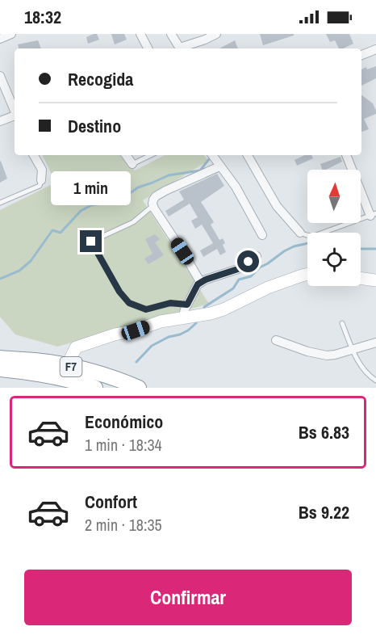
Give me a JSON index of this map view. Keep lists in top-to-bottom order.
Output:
{
  "streets": {
    "highway": ["F7"]
  },
  "north": "top",
  "page": {
    "status": "18:32",
    "banner": ["Recogida", "Destino"],
    "bubble": "1 min",
    "list": [
      {
        "name": "Económico",
        "note": "1 min · 18:34",
        "value": "Bs 6.83"
      },
      {
        "name": "Confort",
        "note": "2 min · 18:35",
        "value": "Bs 9.22"
      }
    ],
    "buttons": "Confirmar"
  }
}
